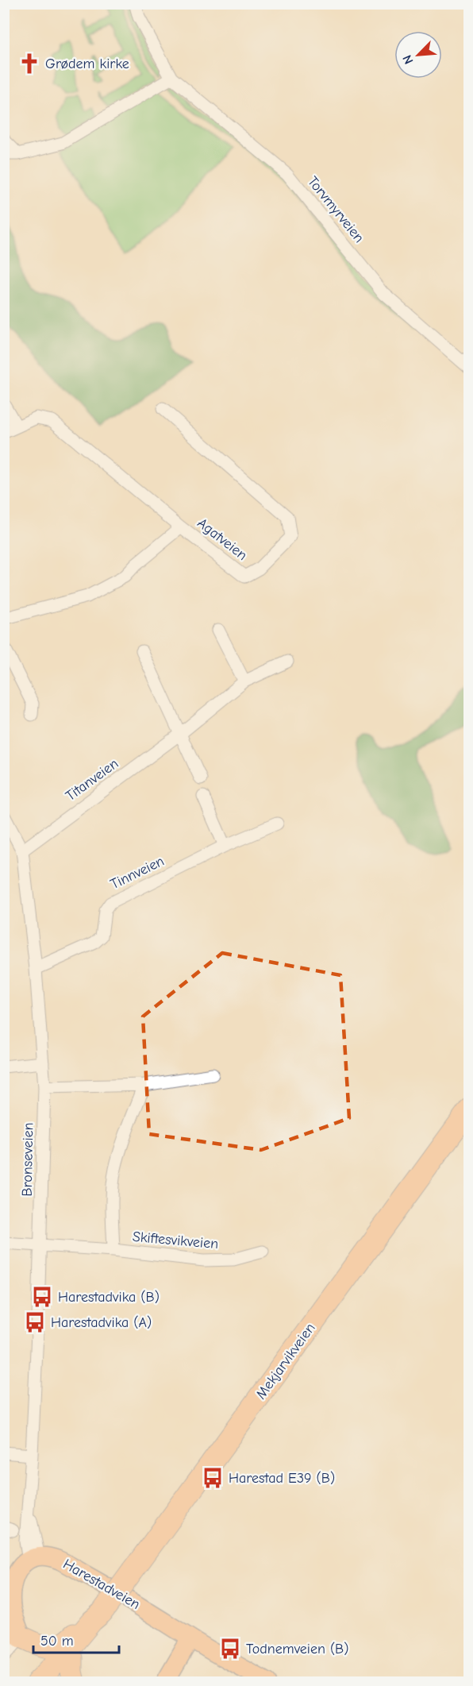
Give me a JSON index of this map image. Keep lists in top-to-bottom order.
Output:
{
  "streets": {
    "highway": ["Mekjarvikveien"],
    "main road": ["Harestadveien"],
    "street": [
      "Torvmyrveien",
      "Agatveien",
      "Titanveien",
      "Tinnveien",
      "Bronseveien",
      "Skiftesvikveien"
    ]
  },
  "crossings": [
    ["Titanveien", "Bronseveien"],
    ["Tinnveien", "Bronseveien"],
    ["Bronseveien", "Skiftesvikveien"],
    ["Bronseveien", "Harestadveien"]
  ],
  "places": {
    "church": ["Grødem kirke"],
    "bus stop": [
      "Harestadvika (B)",
      "Harestadvika (A)",
      "Harestad E39 (B)",
      "Todnemveien (B)"
    ]
  },
  "scale_bar": "50 m",
  "north": "bottom left"
}
